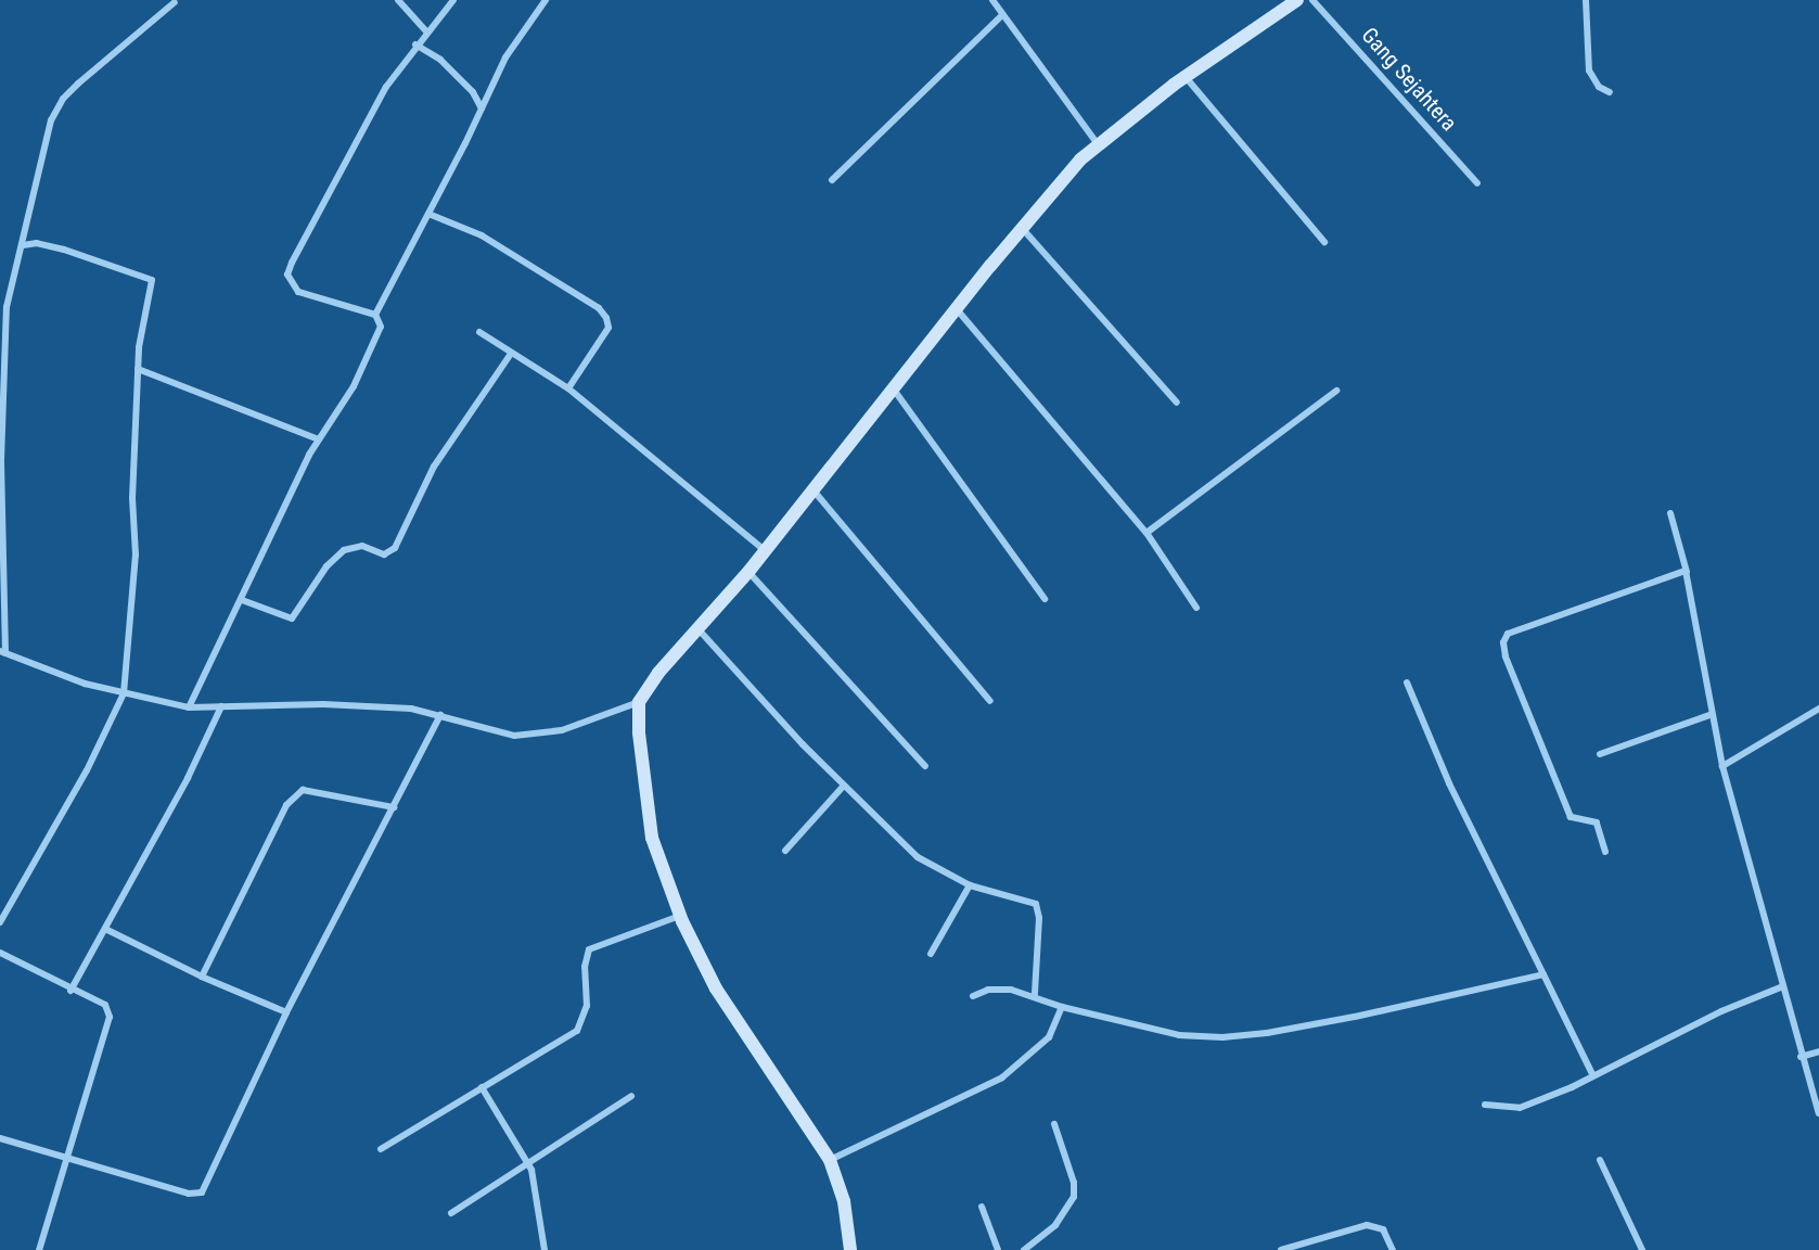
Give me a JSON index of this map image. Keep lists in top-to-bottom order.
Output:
{
  "streets": {
    "street": ["Gang Sejahtera"]
  }
}
